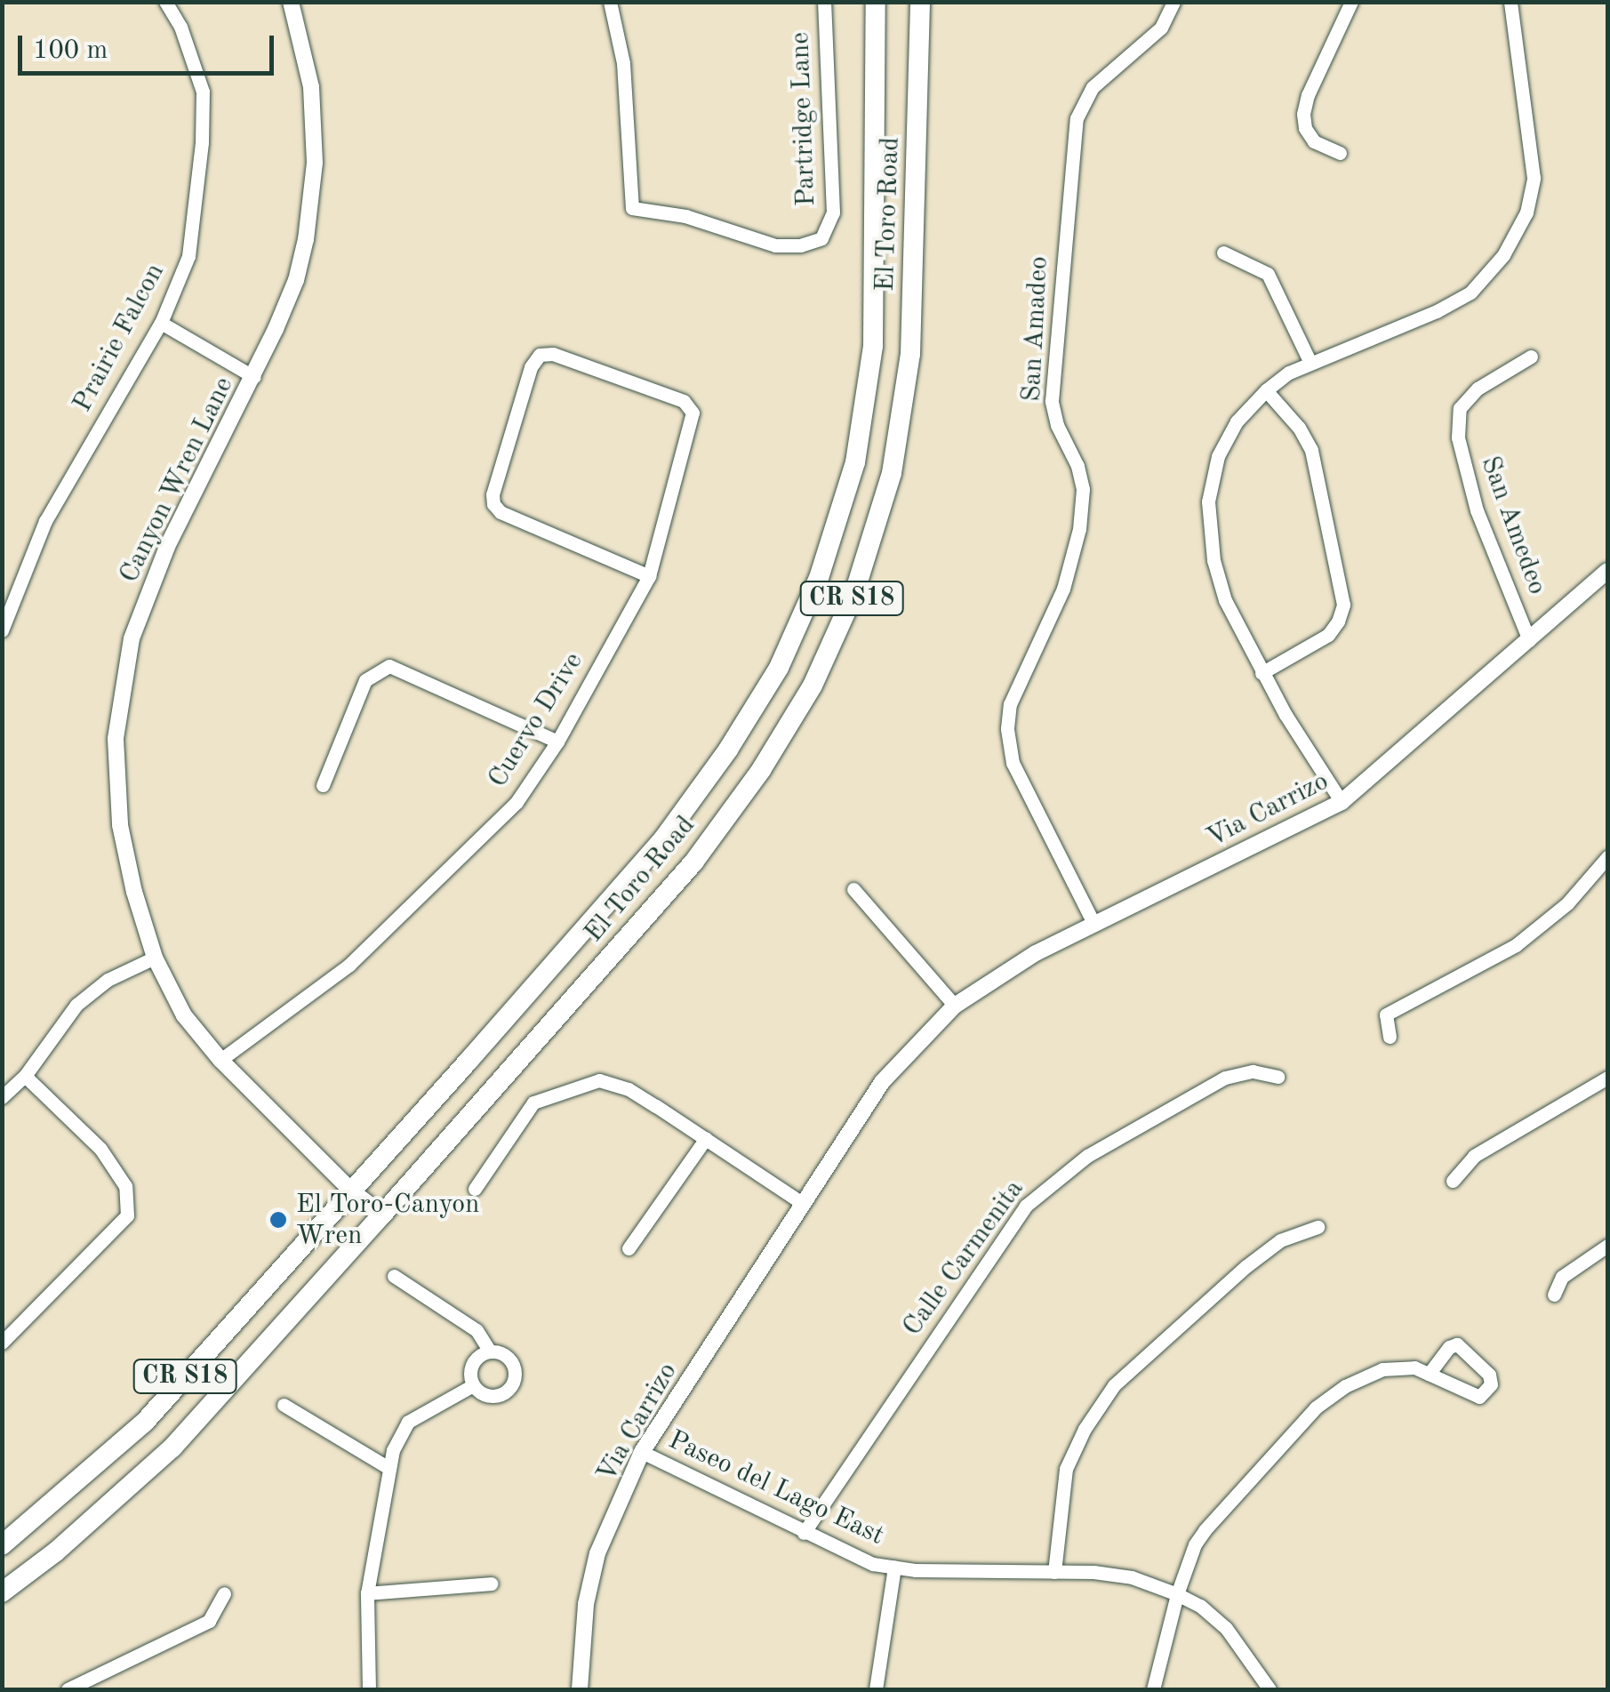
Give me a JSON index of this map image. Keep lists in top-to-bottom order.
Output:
{
  "streets": {
    "main road": ["El Toro Road", "CR S18"],
    "street": [
      "Partridge Lane",
      "San Amadeo",
      "Prairie Falcon",
      "Canyon Wren Lane",
      "San Amedeo",
      "Cuervo Drive",
      "Via Carrizo",
      "Calle Carmenita",
      "Paseo del Lago East"
    ]
  },
  "crossings": [
    ["El Toro Road", "Canyon Wren Lane"],
    ["San Amadeo", "Via Carrizo"],
    ["Canyon Wren Lane", "Cuervo Drive"],
    ["San Amedeo", "Via Carrizo"],
    ["Via Carrizo", "Paseo del Lago East"],
    ["Calle Carmenita", "Paseo del Lago East"]
  ],
  "places": ["El Toro-Canyon Wren"],
  "scale_bar": "100 m"
}
